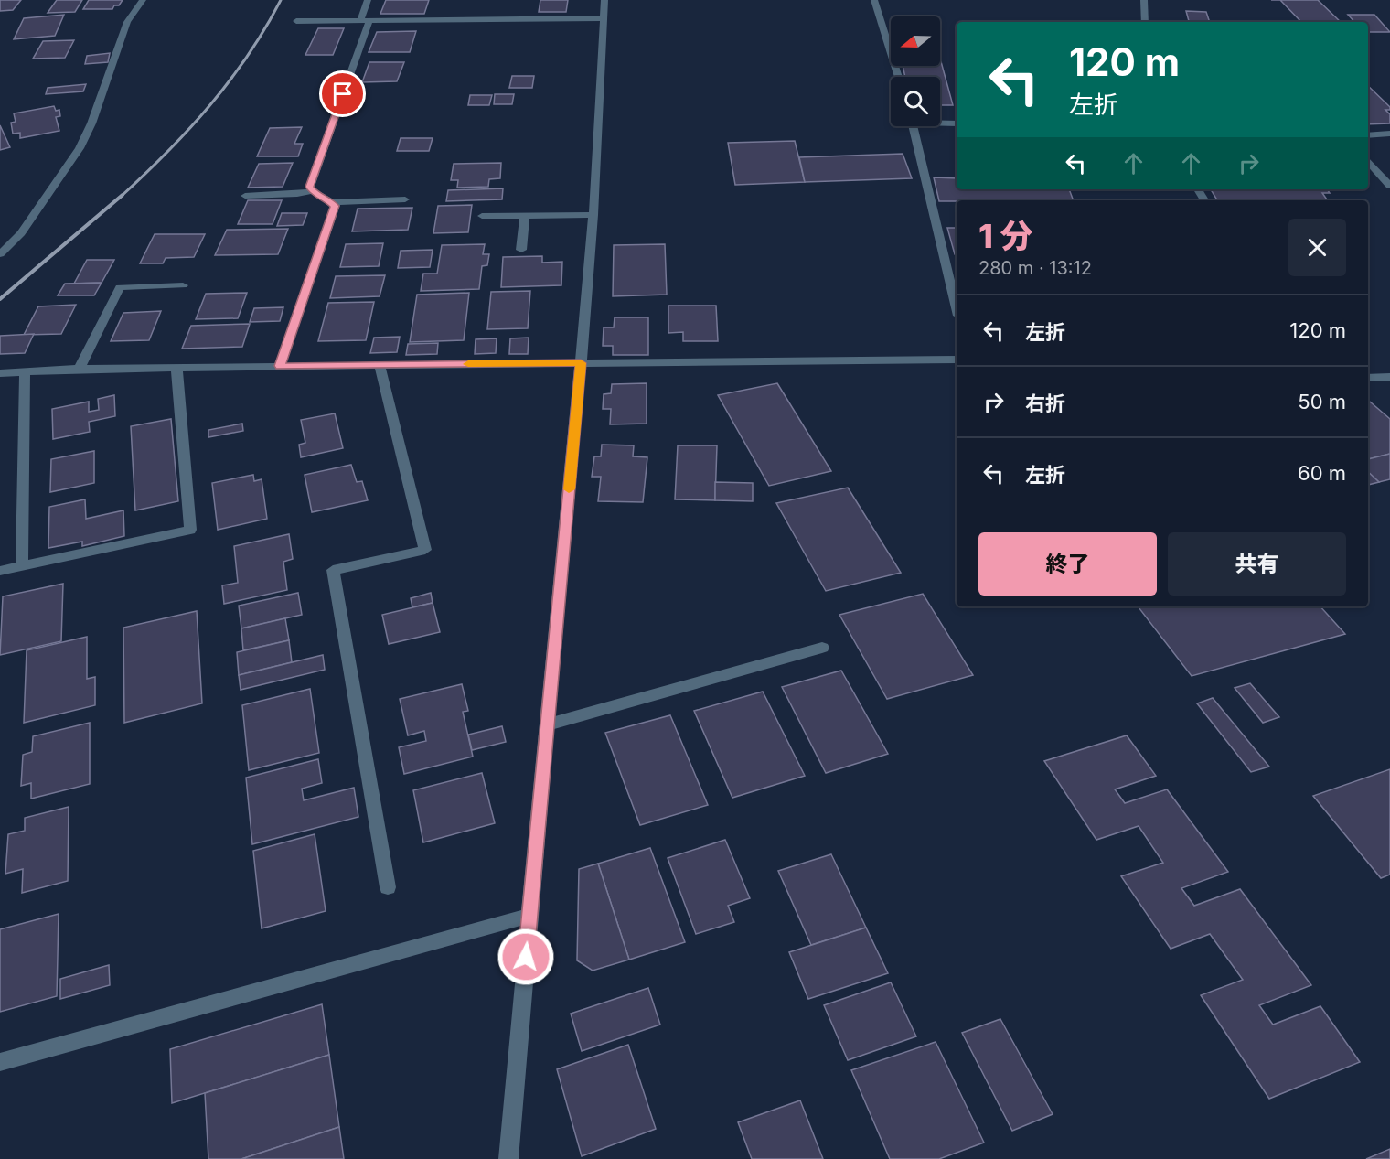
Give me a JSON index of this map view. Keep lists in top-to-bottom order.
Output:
{
  "north": "left",
  "page": {
    "turn": ["120 m", "左折"],
    "heading": ["1 分", "280 m · 13:12"],
    "list": [
      {
        "name": "左折",
        "value": "120 m"
      },
      {
        "name": "右折",
        "value": "50 m"
      },
      {
        "name": "左折",
        "value": "60 m"
      }
    ],
    "buttons": ["終了", "共有"]
  }
}
